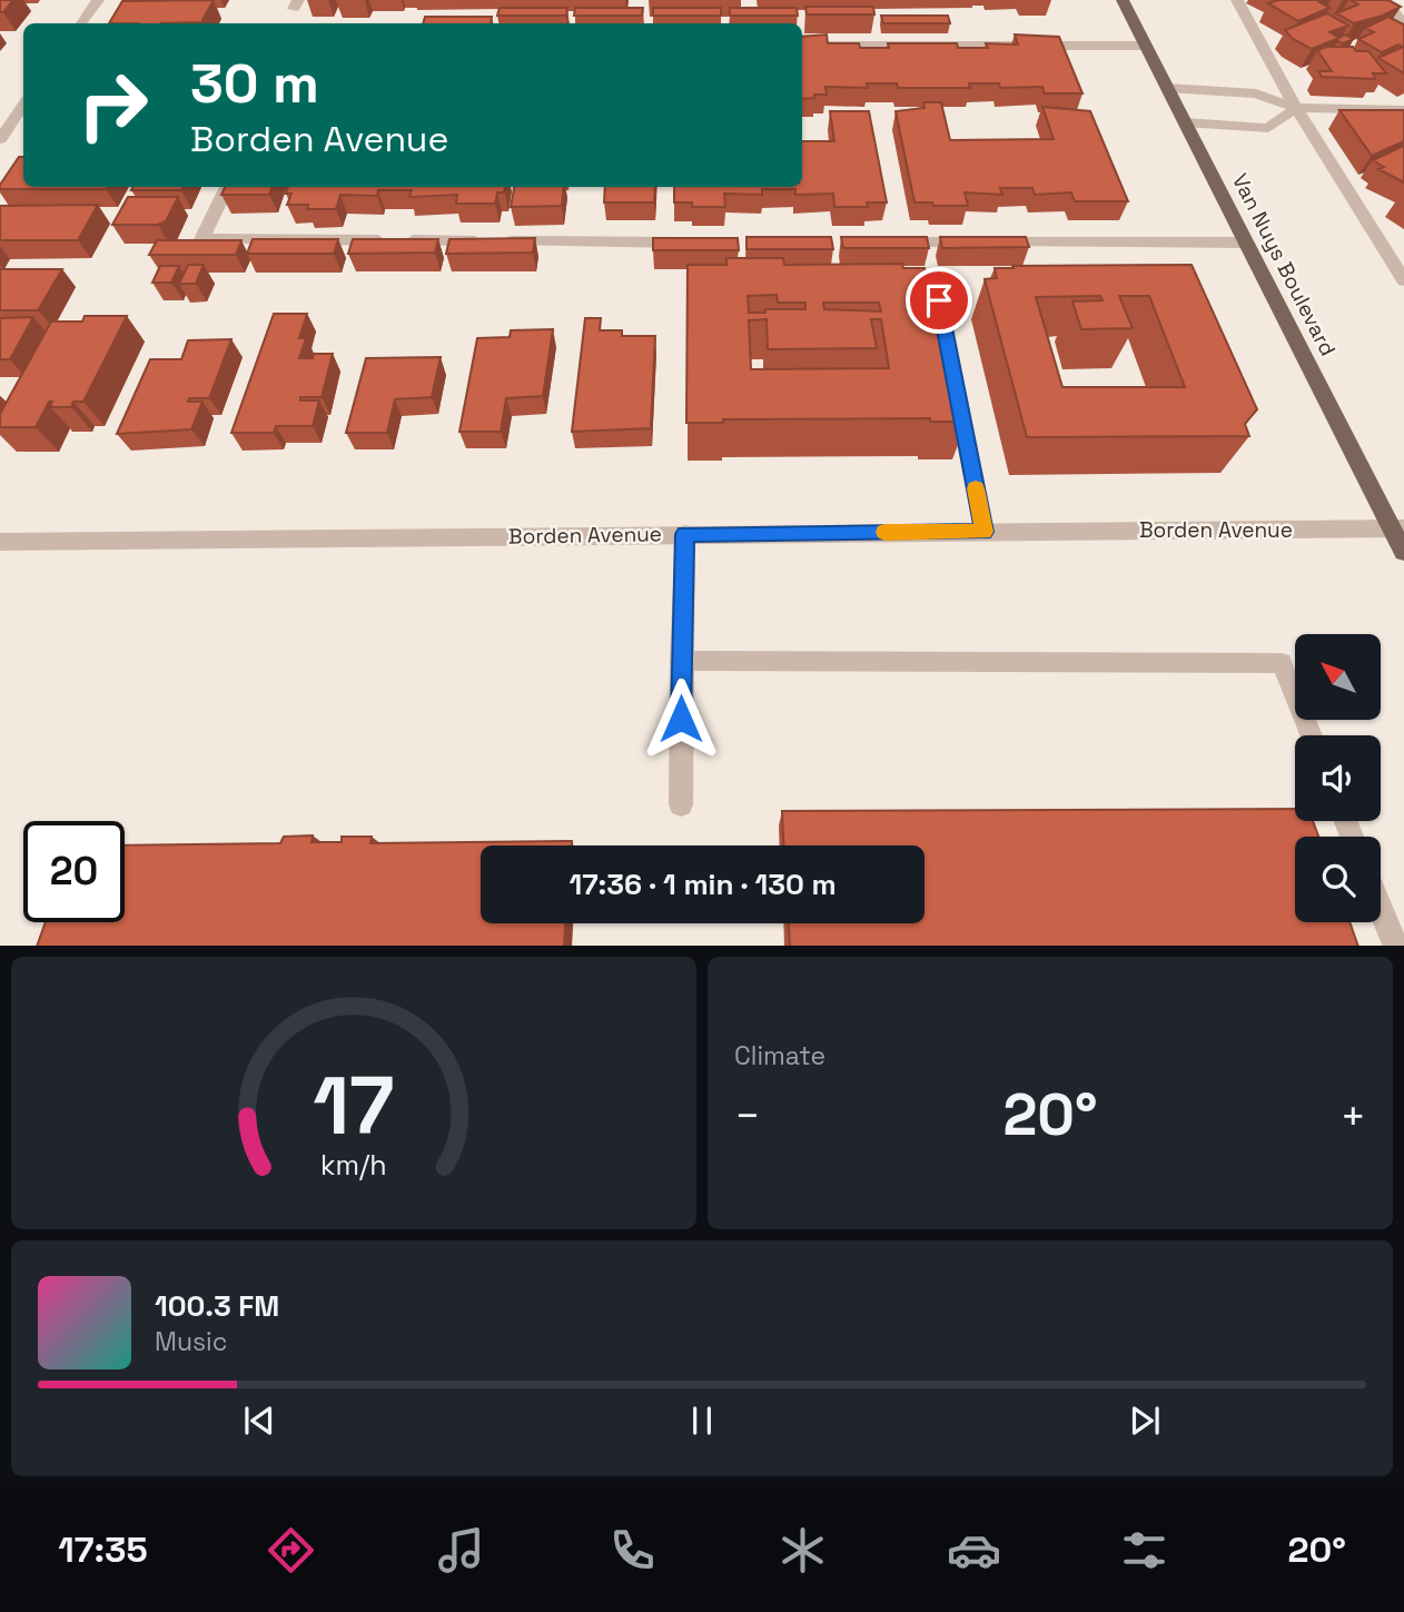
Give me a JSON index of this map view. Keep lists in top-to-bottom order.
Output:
{
  "streets": {
    "main road": ["Van Nuys Boulevard"],
    "street": ["Borden Avenue"]
  },
  "crossings": [
    ["Van Nuys Boulevard", "Borden Avenue"]
  ],
  "north": "top left",
  "page": {
    "turn": ["30 m", "Borden Avenue"],
    "limit": "20",
    "trip": "17:36 · 1 min · 130 m",
    "tile": "Climate",
    "heat": ["−", "20°", "+"],
    "song": ["100.3 FM", "Music"],
    "tabs": ["17:35", "20°"],
    "gauge": ["17", "km/h"]
  }
}
